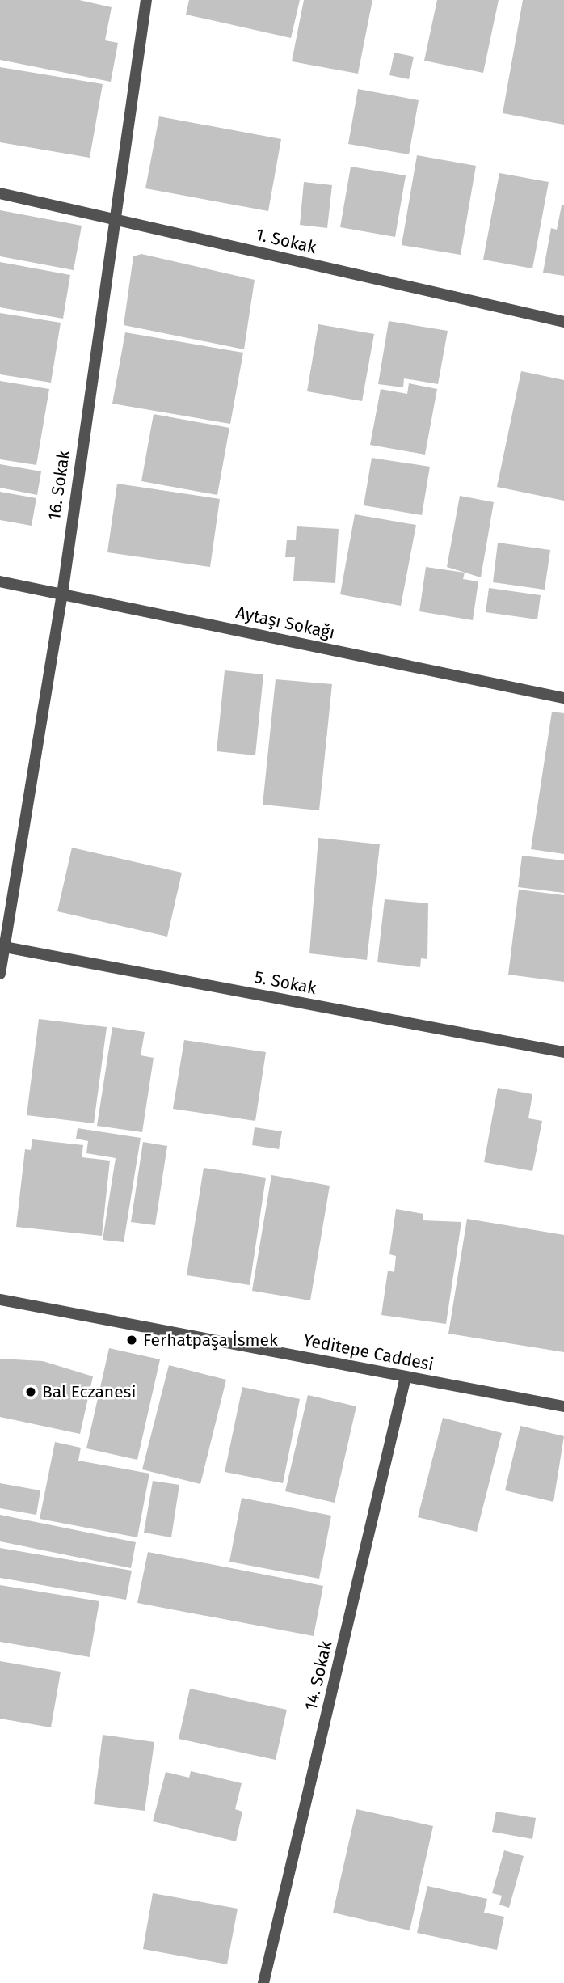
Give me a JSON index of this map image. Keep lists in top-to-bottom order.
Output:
{
  "streets": {
    "street": [
      "1. Sokak",
      "16. Sokak",
      "Aytaşı Sokağı",
      "5. Sokak",
      "Yeditepe Caddesi",
      "14. Sokak"
    ]
  },
  "crossings": [
    ["1. Sokak", "16. Sokak"],
    ["16. Sokak", "Aytaşı Sokağı"],
    ["16. Sokak", "5. Sokak"],
    ["Yeditepe Caddesi", "14. Sokak"]
  ],
  "places": ["Ferhatpaşa İsmek", "Bal Eczanesi"]
}
